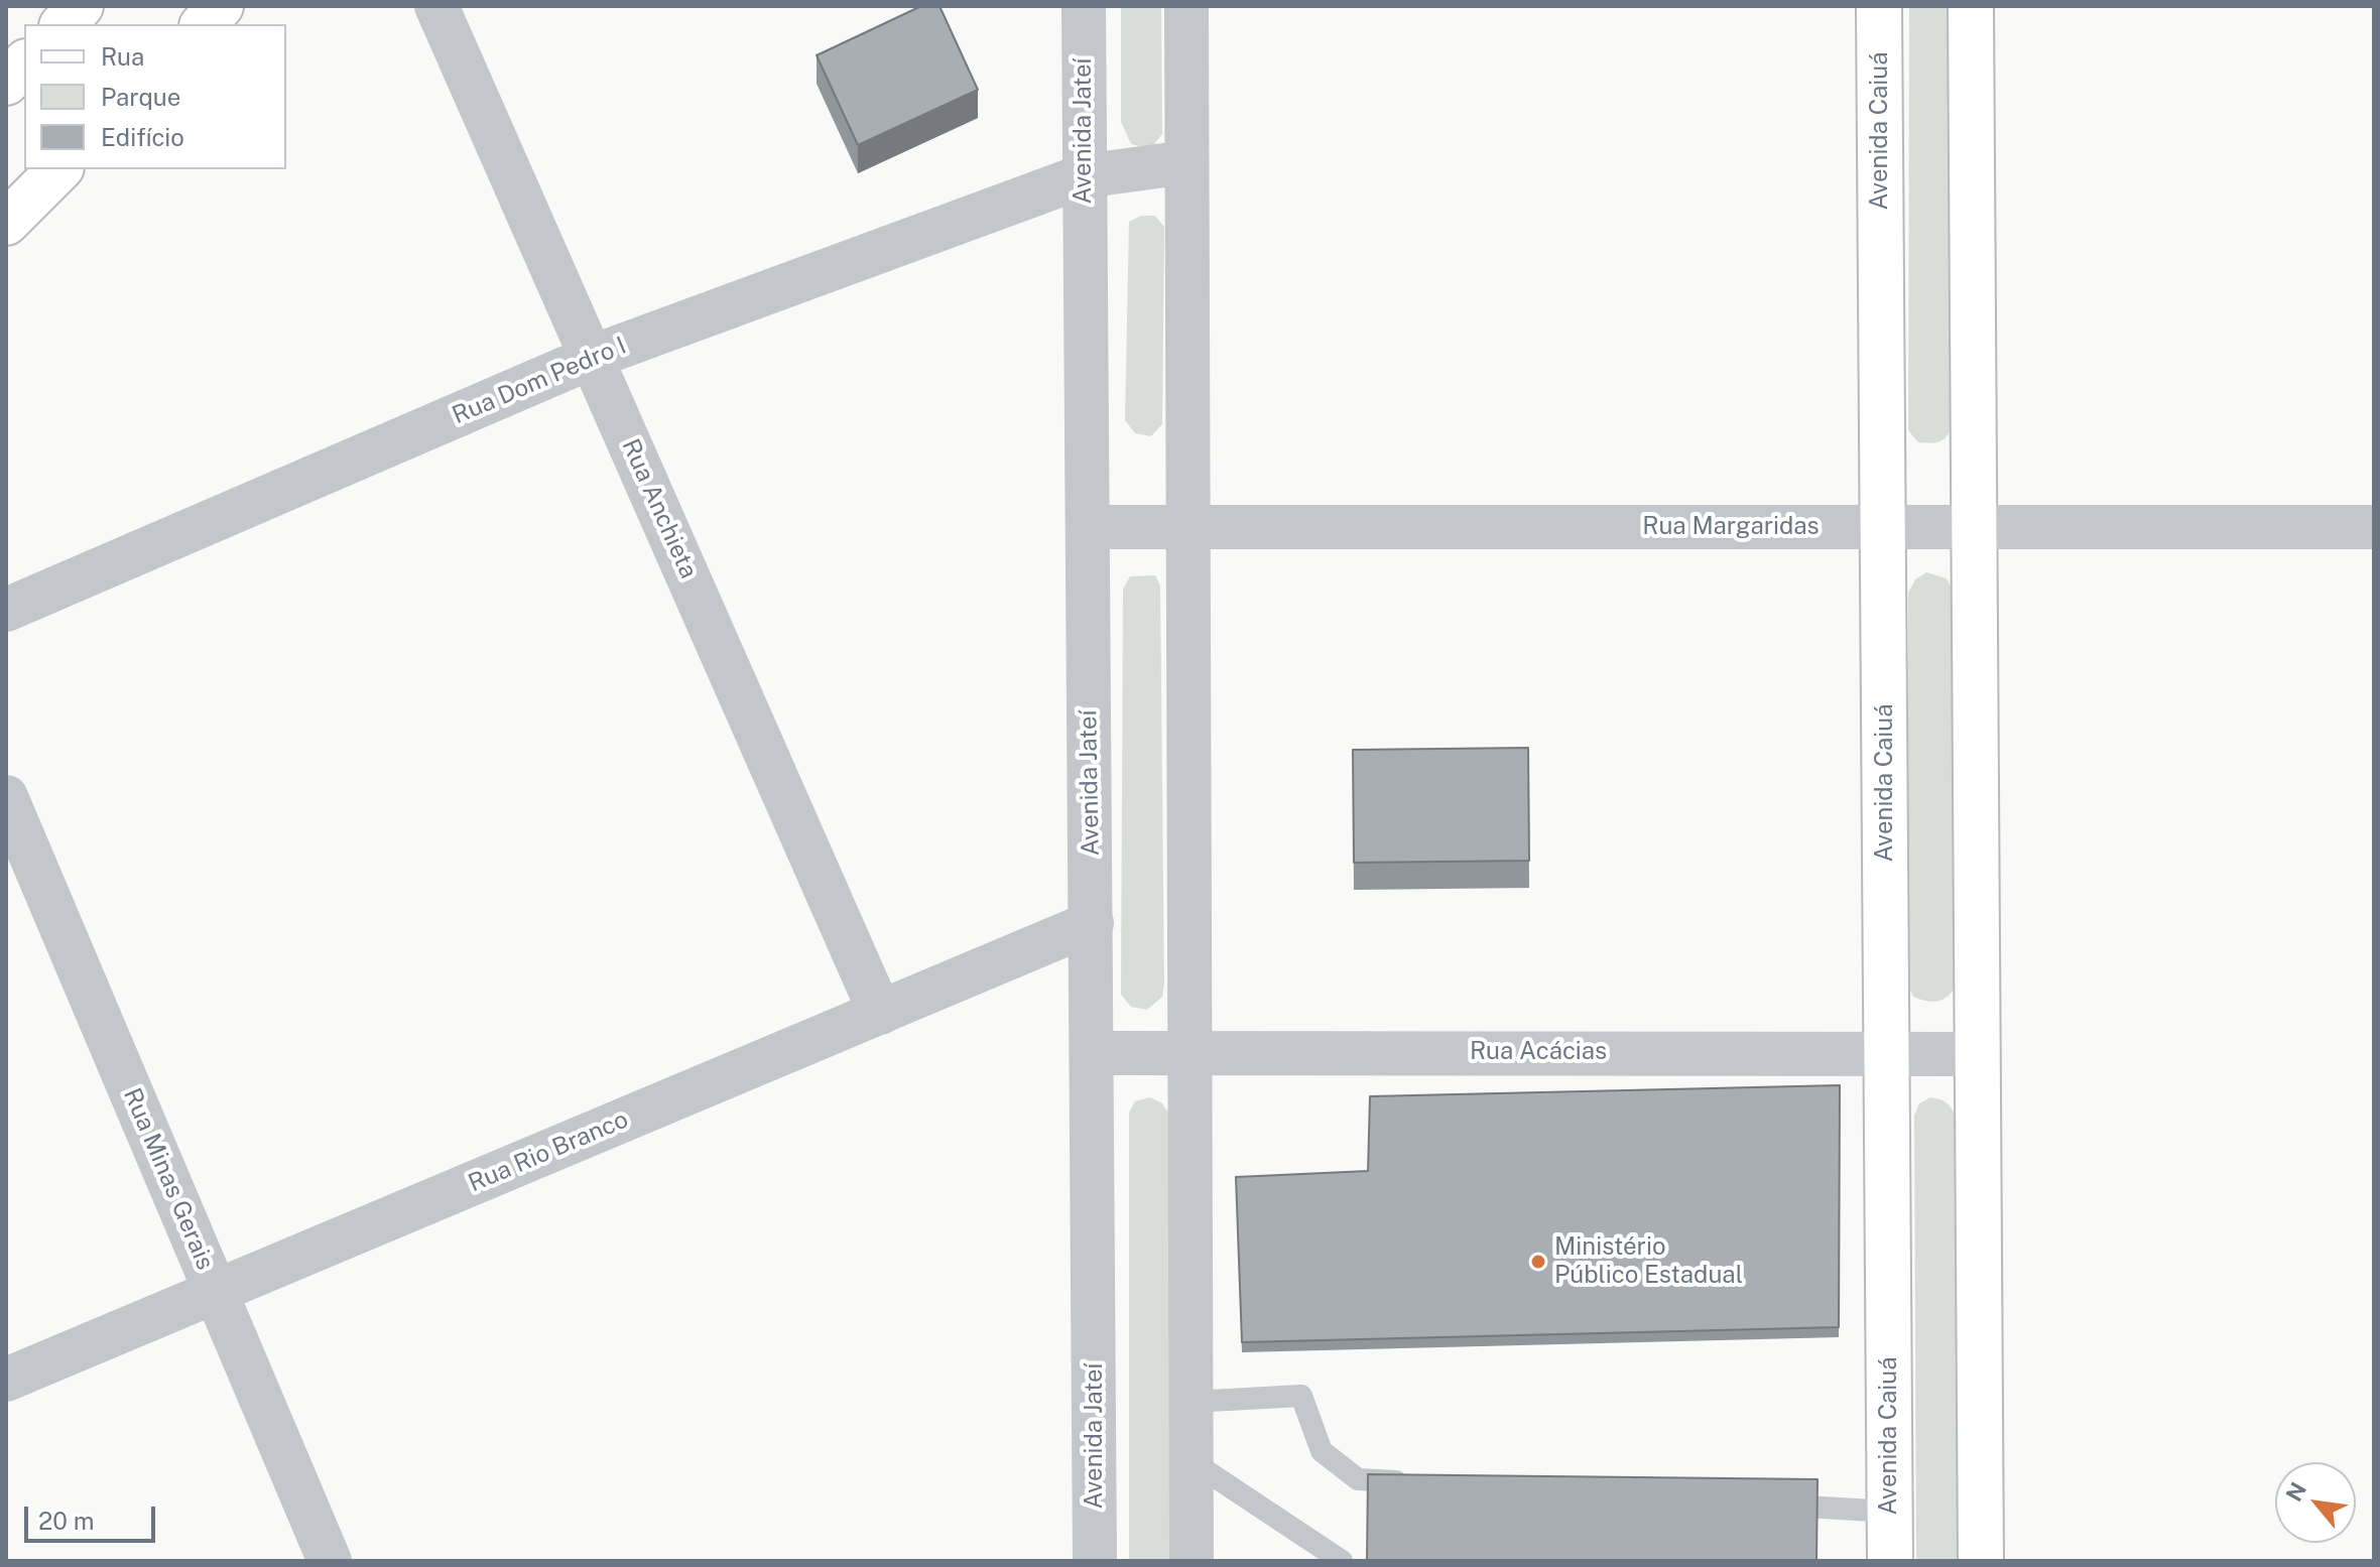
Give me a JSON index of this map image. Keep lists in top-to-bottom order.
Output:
{
  "streets": {
    "main road": ["Avenida Caiuá"],
    "street": [
      "Avenida Jateí",
      "Rua Dom Pedro I",
      "Rua Anchieta",
      "Rua Margaridas",
      "Rua Acácias",
      "Rua Rio Branco",
      "Rua Minas Gerais"
    ]
  },
  "crossings": [
    ["Avenida Jateí", "Rua Dom Pedro I"],
    ["Avenida Jateí", "Rua Margaridas"],
    ["Avenida Jateí", "Rua Acácias"],
    ["Avenida Jateí", "Rua Rio Branco"],
    ["Avenida Caiuá", "Rua Margaridas"],
    ["Avenida Caiuá", "Rua Acácias"],
    ["Rua Dom Pedro I", "Rua Anchieta"],
    ["Rua Anchieta", "Rua Rio Branco"],
    ["Rua Rio Branco", "Rua Minas Gerais"]
  ],
  "places": ["Ministério Público Estadual"],
  "legend": ["Rua", "Parque", "Edifício"],
  "scale_bar": "20 m",
  "north": "top left"
}
